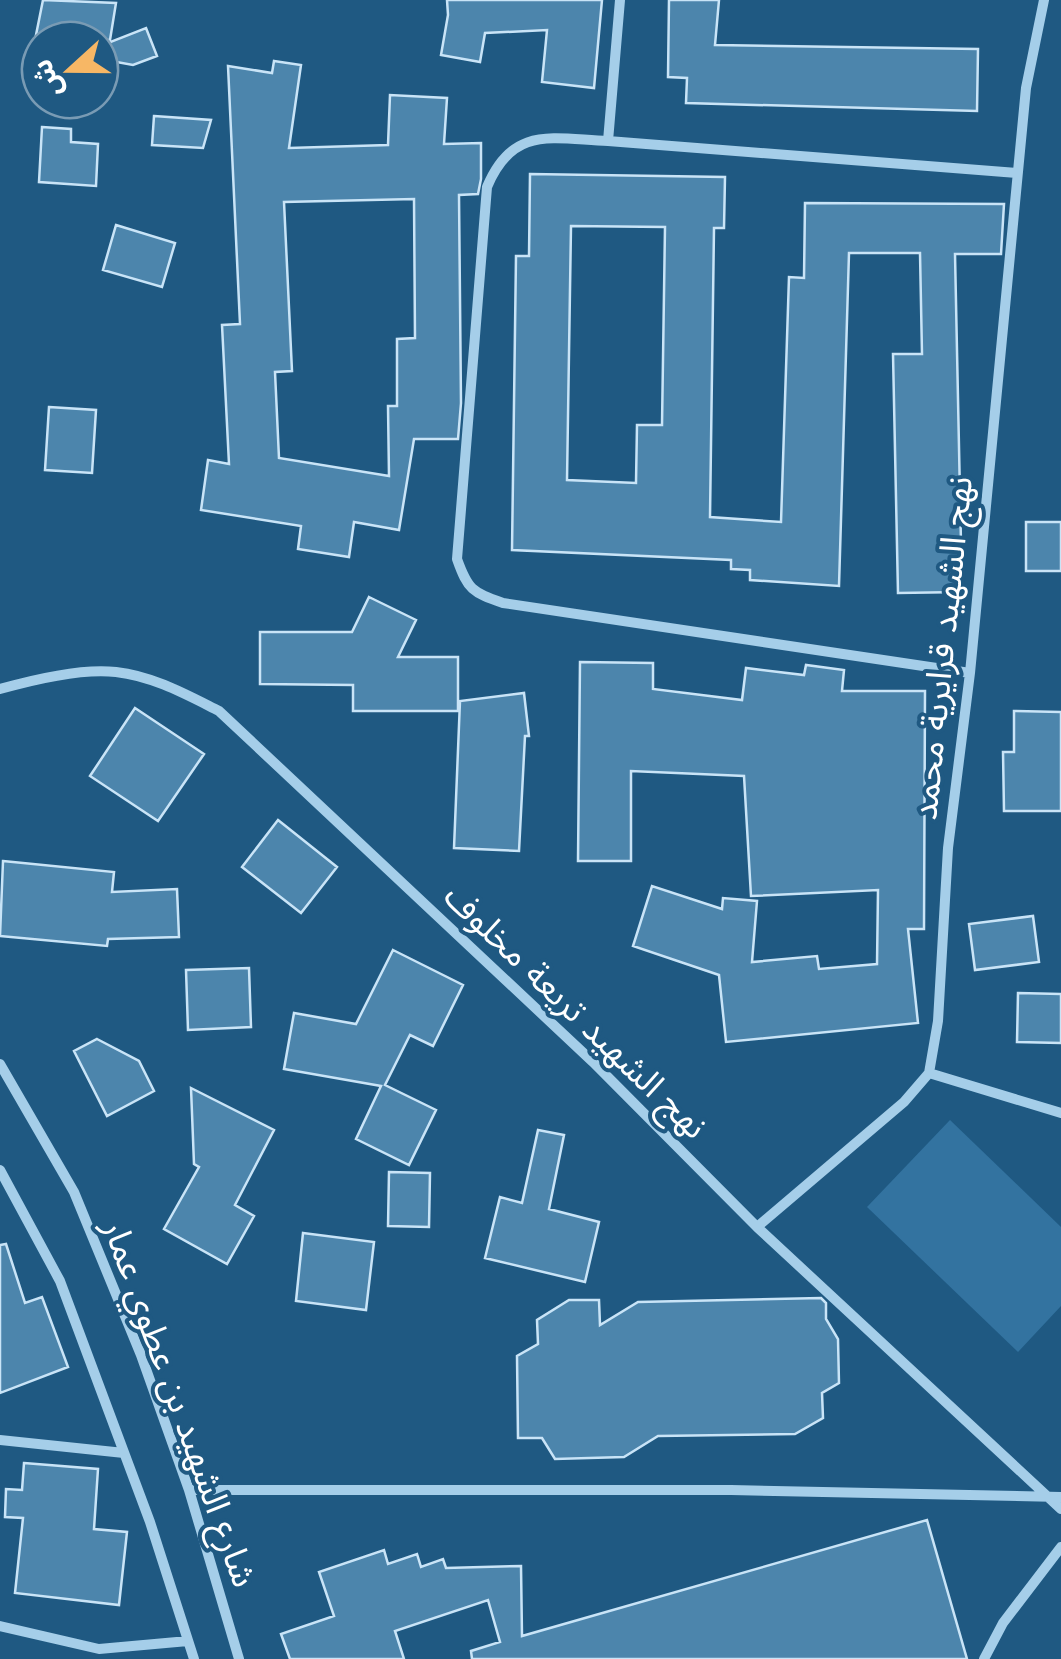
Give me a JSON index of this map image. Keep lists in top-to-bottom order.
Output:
{
  "streets": {
    "street": ["نهج الشهيد قرايرية محمد", "نهج الشهيد تريعة مخلوف", "شارع الشهيد بن عطوي عمار"]
  },
  "north": "left"
}
